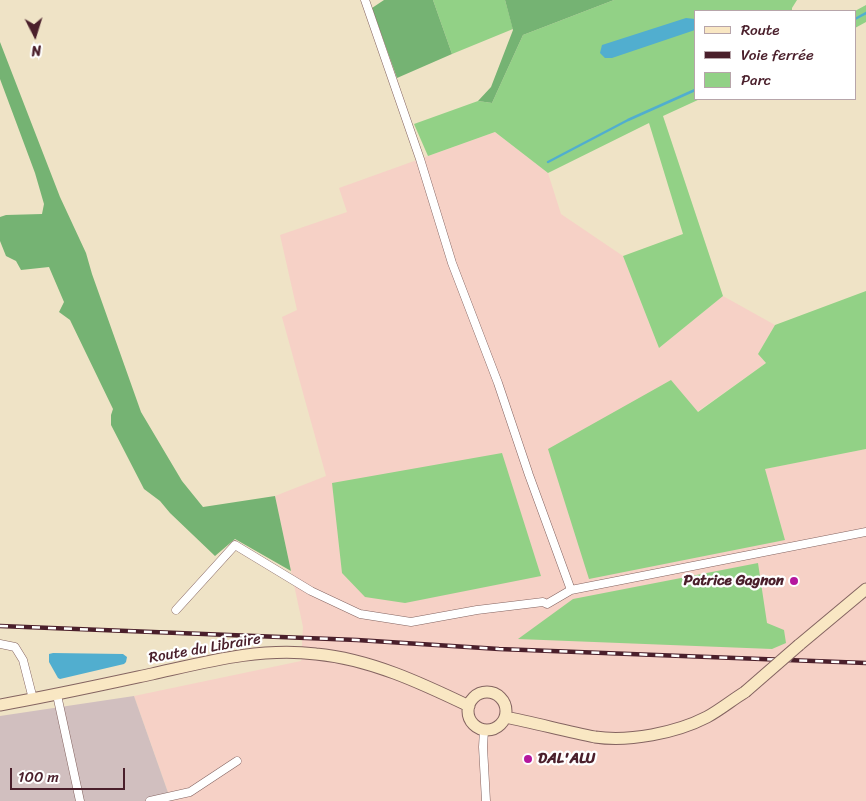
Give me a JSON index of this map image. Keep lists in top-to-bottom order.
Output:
{
  "streets": {
    "main road": ["Route du Libraire"]
  },
  "places": ["Patrice Gagnon", "DAL'ALU"],
  "legend": ["Route", "Voie ferrée", "Parc"],
  "scale_bar": "100 m",
  "north": "bottom"
}
